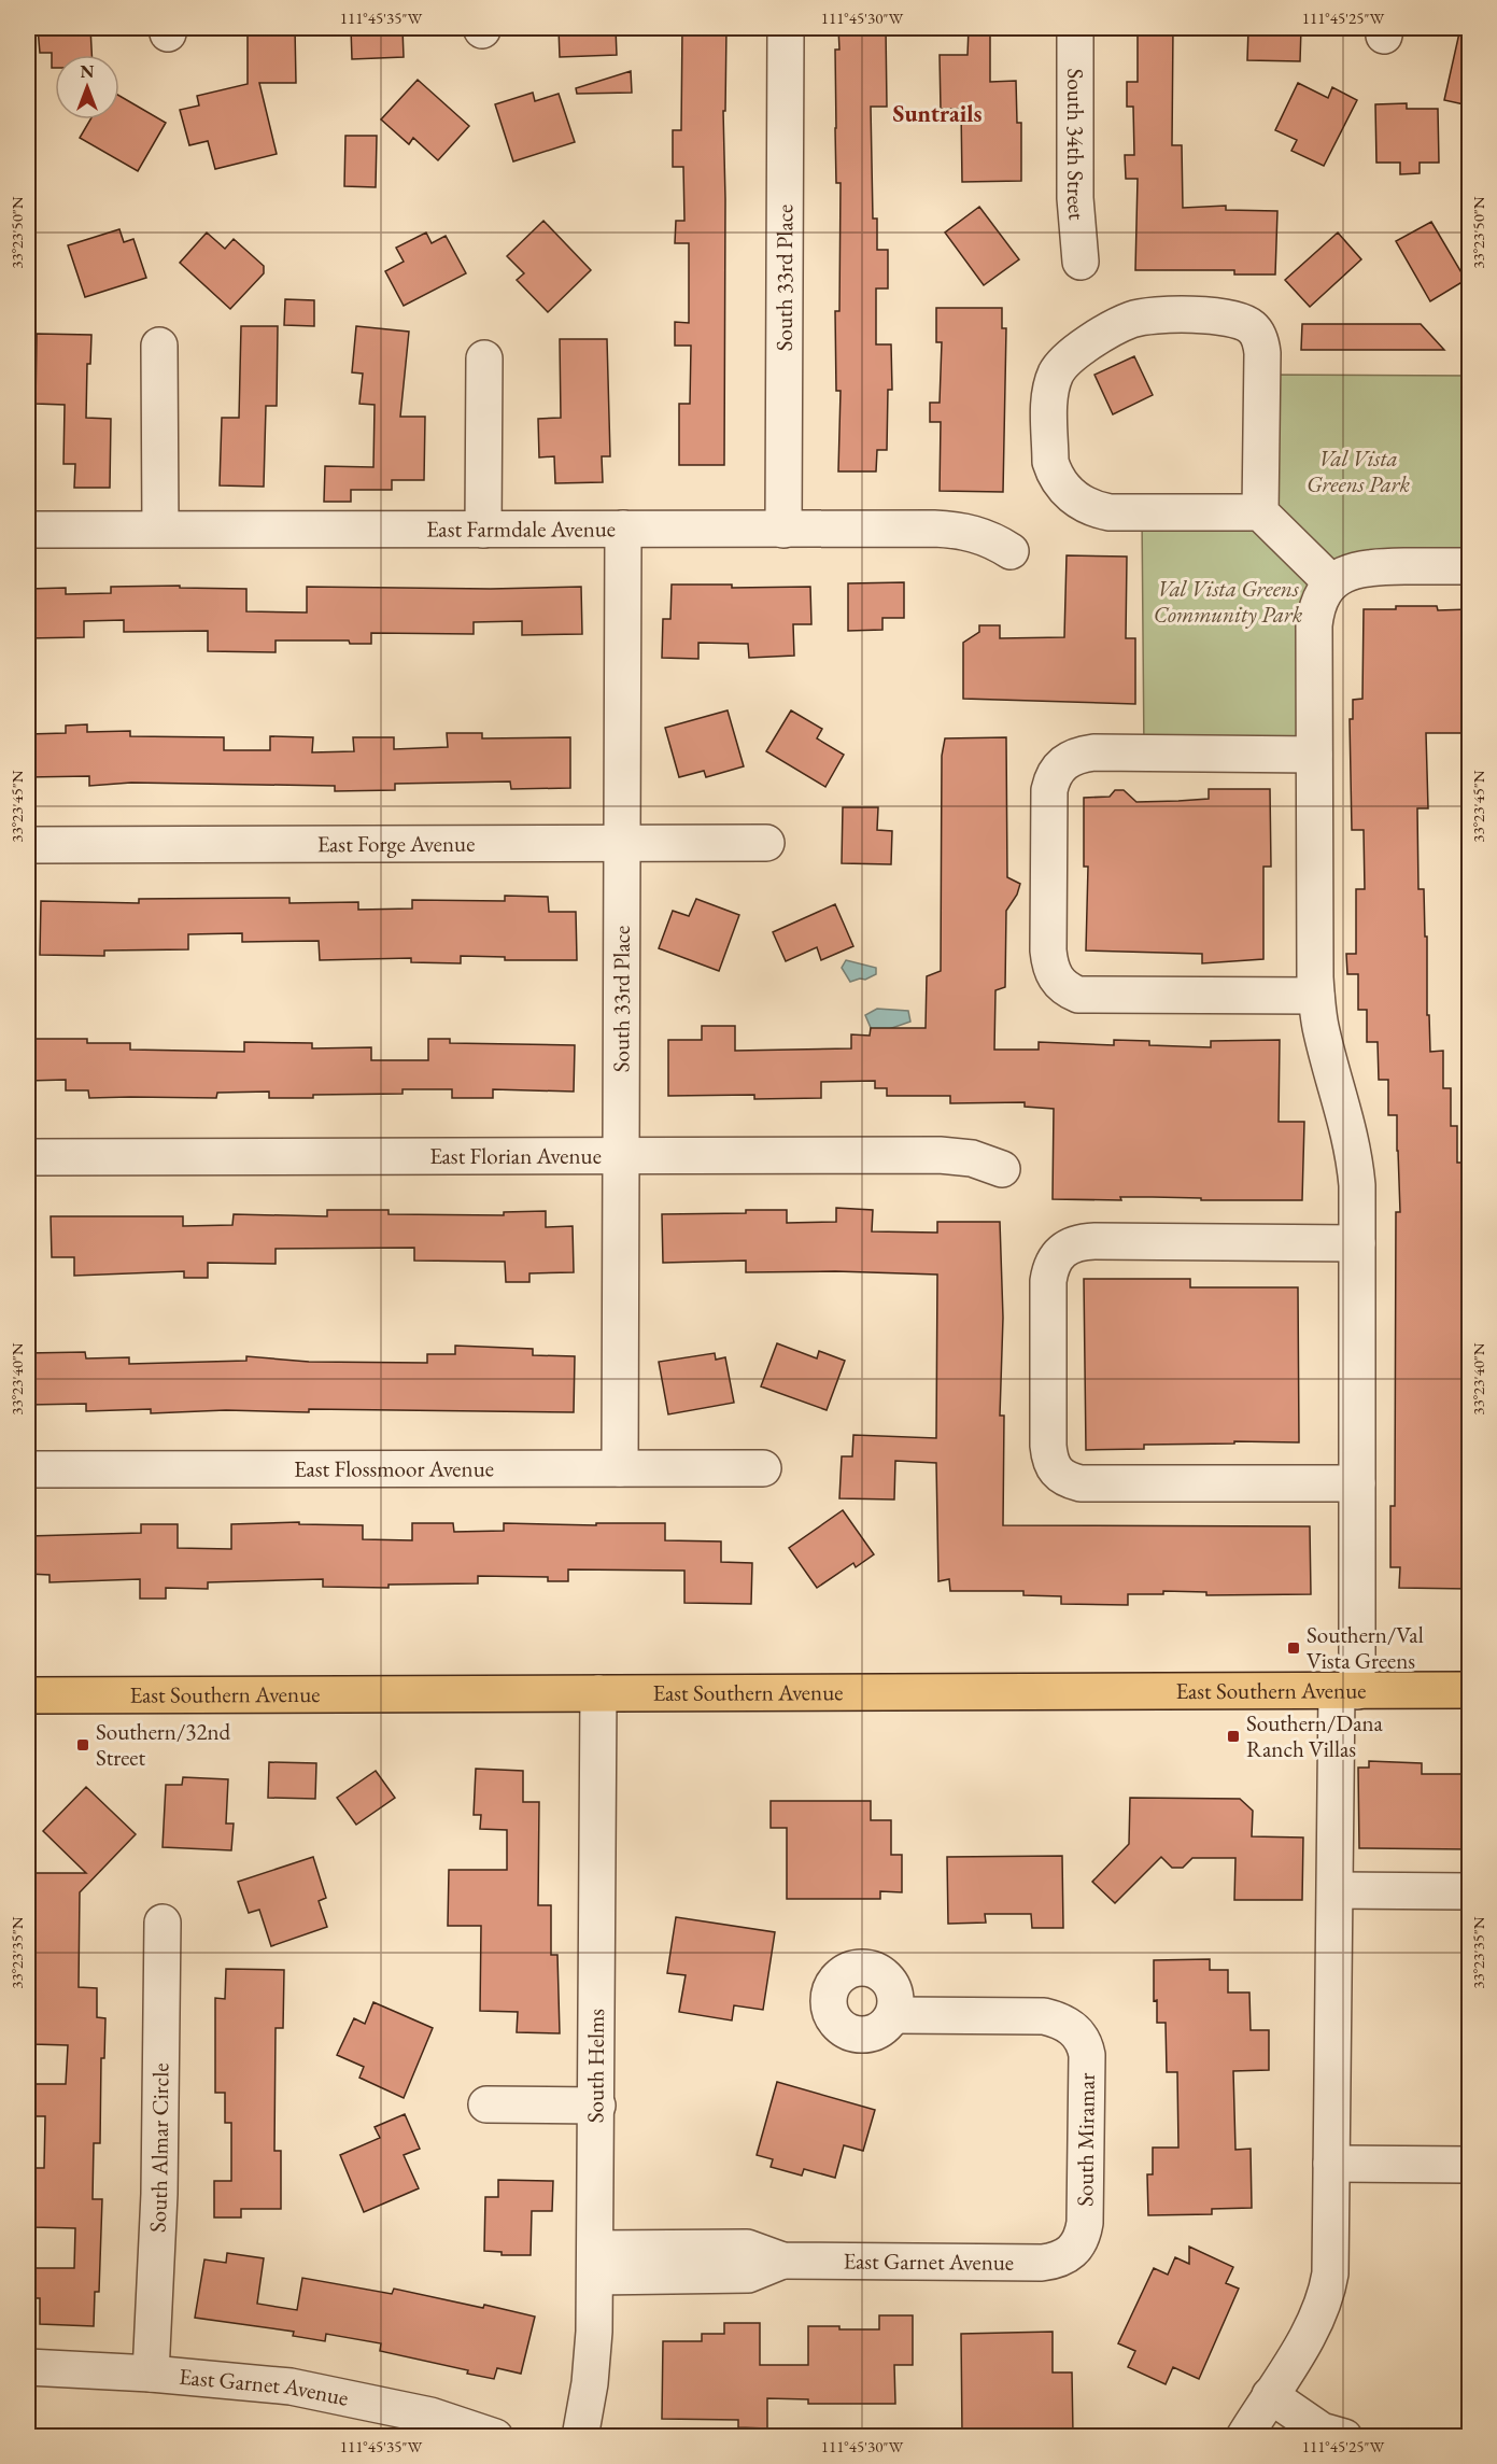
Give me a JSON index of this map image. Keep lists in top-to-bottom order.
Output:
{
  "streets": {
    "main road": ["East Southern Avenue"],
    "street": [
      "South 34th Street",
      "South 33rd Place",
      "East Farmdale Avenue",
      "East Forge Avenue",
      "East Florian Avenue",
      "East Flossmoor Avenue",
      "South Helms",
      "South Miramar",
      "South Almar Circle",
      "East Garnet Avenue"
    ]
  },
  "crossings": [
    ["South 33rd Place", "East Farmdale Avenue"],
    ["South 33rd Place", "East Forge Avenue"],
    ["South 33rd Place", "East Florian Avenue"],
    ["South 33rd Place", "East Flossmoor Avenue"],
    ["East Southern Avenue", "South Helms"],
    ["South Helms", "East Garnet Avenue"],
    ["South Miramar", "East Garnet Avenue"],
    ["South Almar Circle", "East Garnet Avenue"]
  ],
  "districts": ["Suntrails"],
  "parks": ["Val Vista Greens Park", "Val Vista Greens Community Park"],
  "places": {
    "transit": ["Southern/Val Vista Greens", "Southern/Dana Ranch Villas", "Southern/32nd Street"]
  },
  "north": "top",
  "coordinates": [
    "111°45'35\"W",
    "111°45'30\"W",
    "111°45'25\"W",
    "33°23'50\"N",
    "33°23'45\"N",
    "33°23'40\"N",
    "33°23'35\"N"
  ]
}
